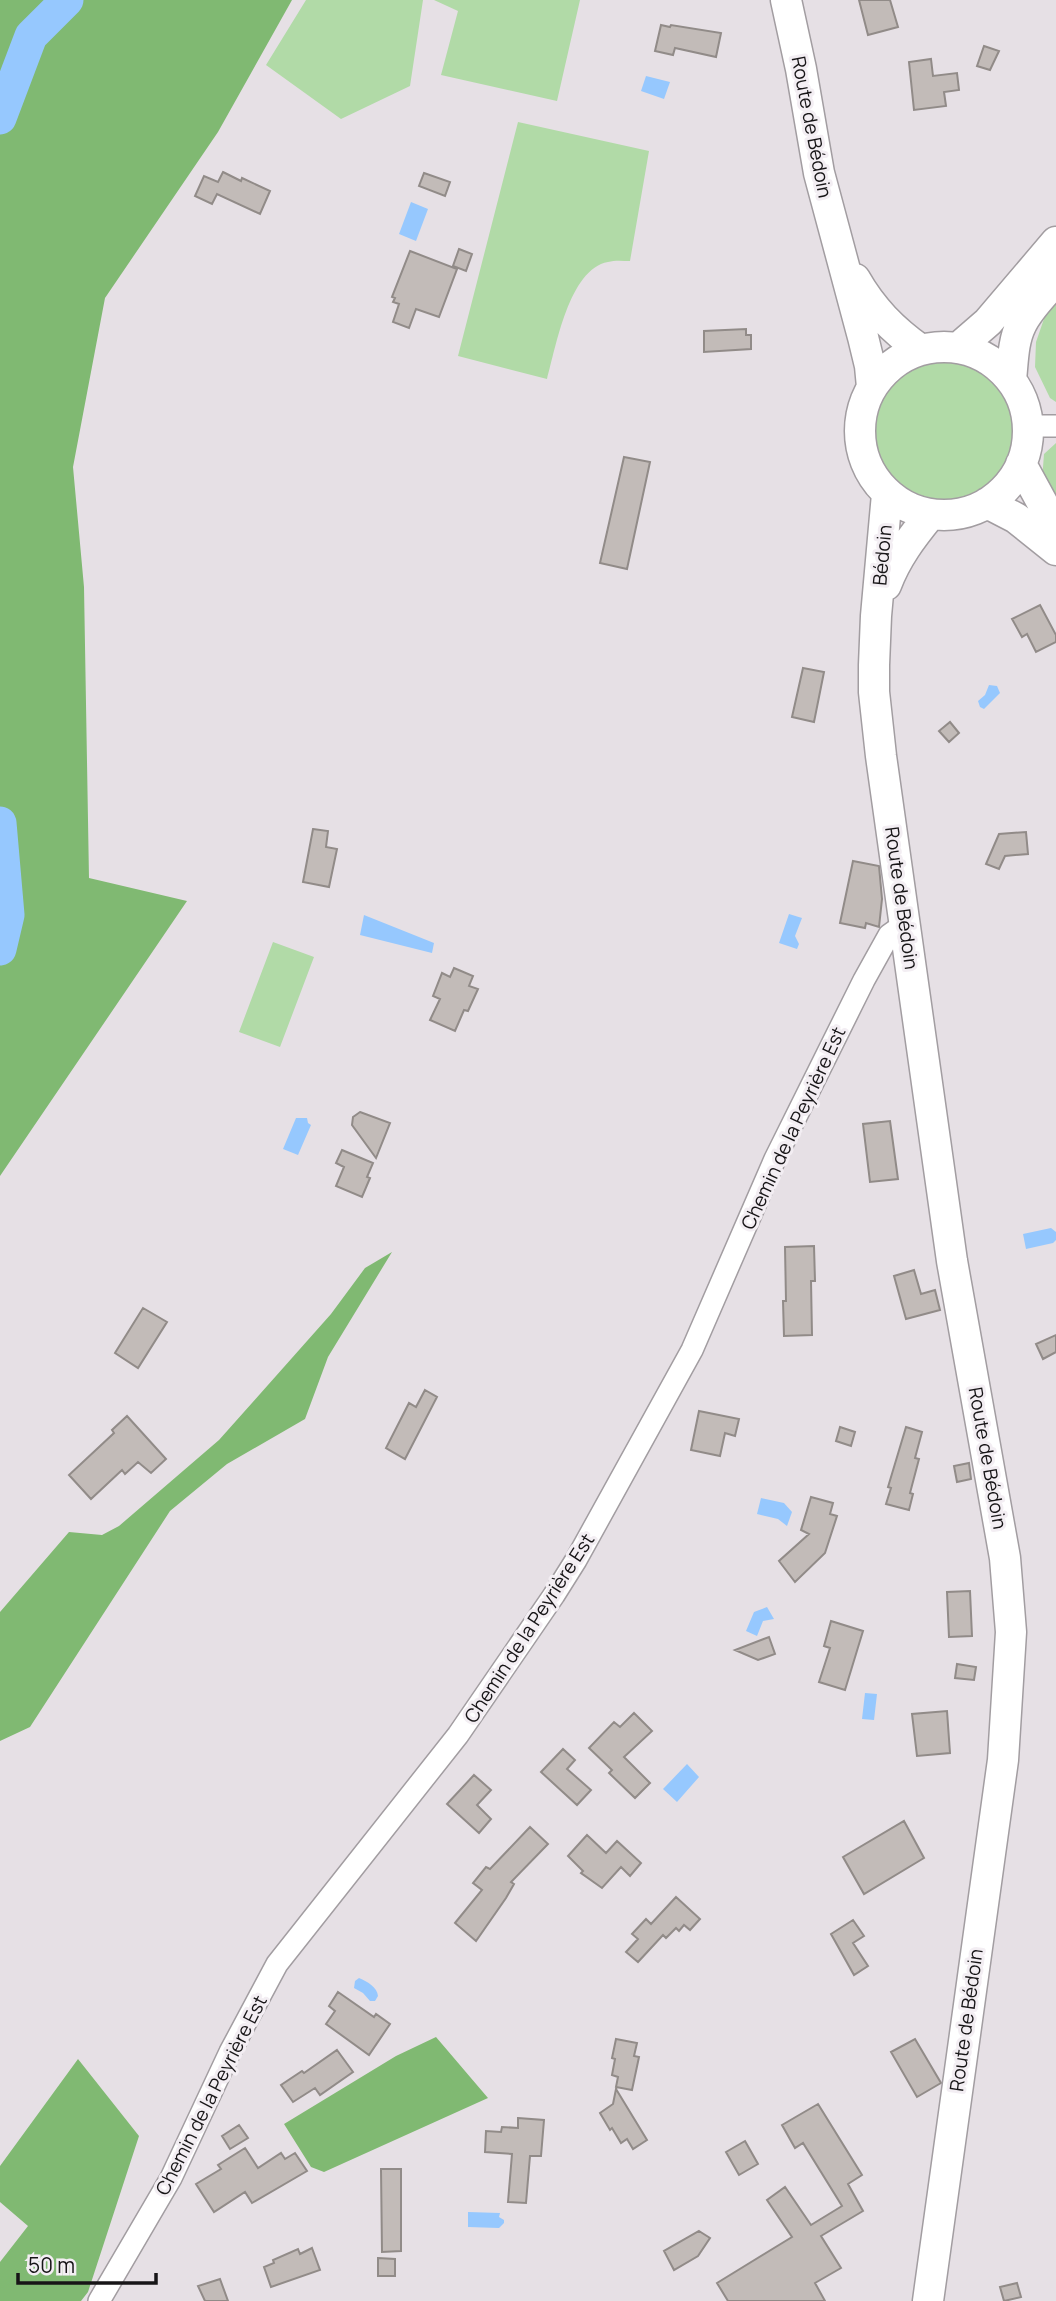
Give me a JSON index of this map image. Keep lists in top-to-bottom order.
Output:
{
  "streets": {
    "main road": ["Route de Bédoin", "Bédoin"],
    "street": ["Chemin de la Peyrière Est"]
  },
  "crossings": [
    ["Route de Bédoin", "Bédoin"],
    ["Route de Bédoin", "Chemin de la Peyrière Est"]
  ],
  "scale_bar": "50 m"
}
